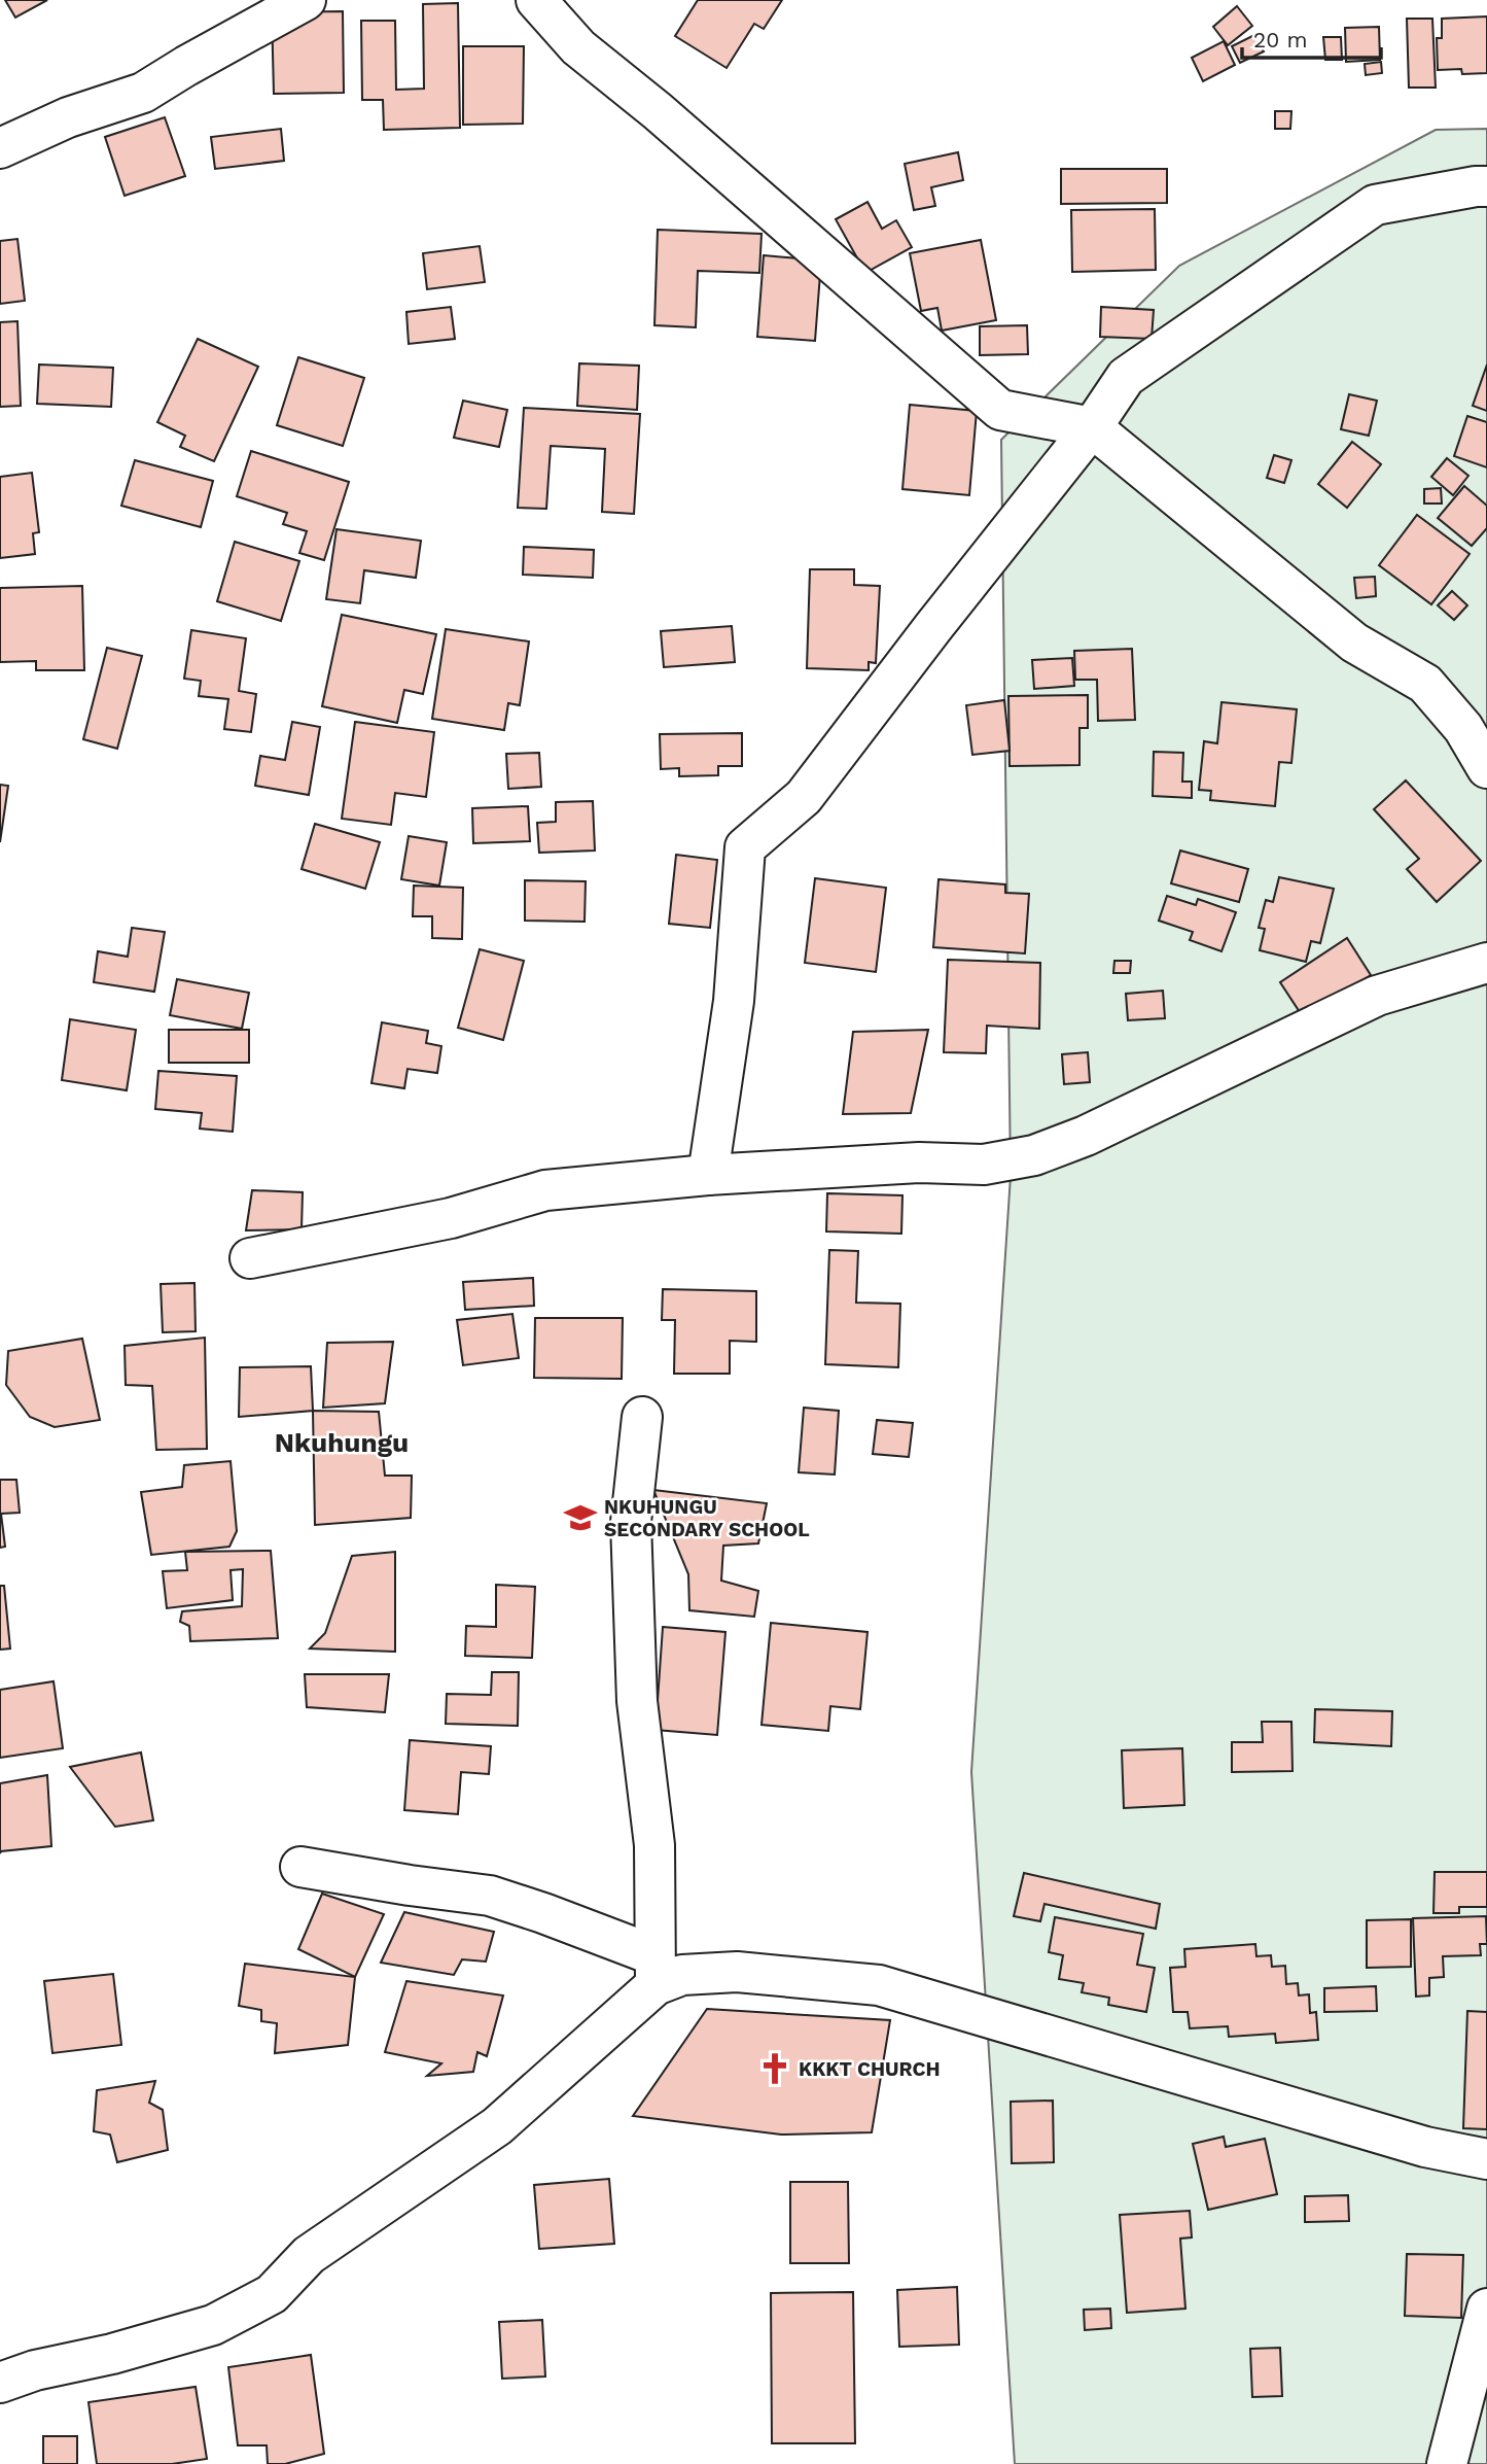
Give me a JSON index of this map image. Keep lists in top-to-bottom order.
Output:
{
  "districts": ["Nkuhungu"],
  "places": {
    "school or university": ["NKUHUNGU SECONDARY SCHOOL"],
    "church": ["KKKT CHURCH"]
  },
  "scale_bar": "20 m"
}
